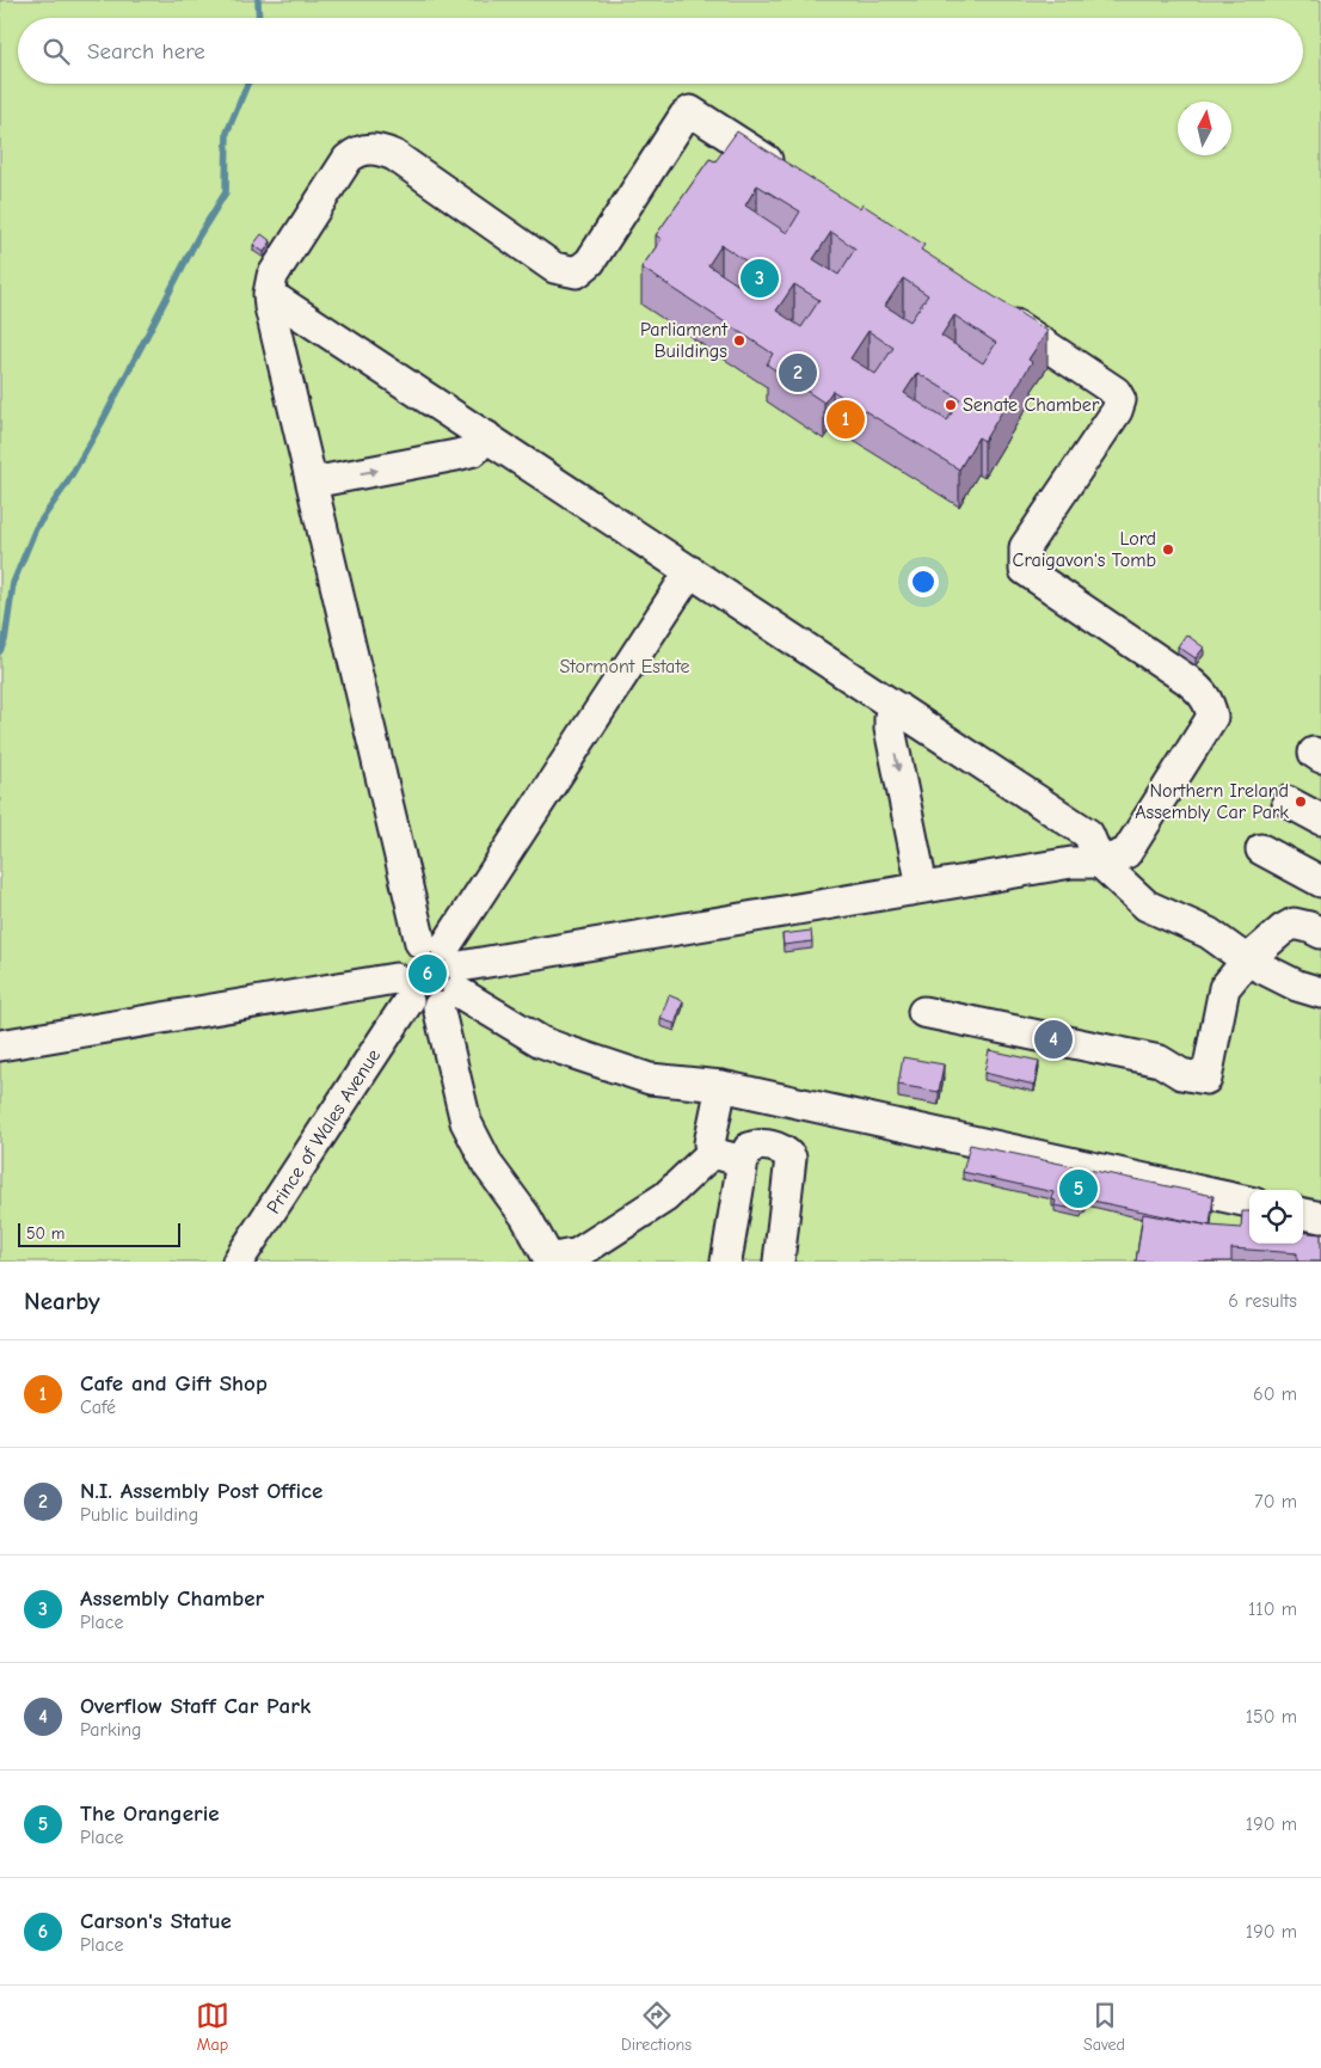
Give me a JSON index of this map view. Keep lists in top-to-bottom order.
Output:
{
  "streets": {
    "lane": ["Prince of Wales Avenue"]
  },
  "parks": ["Stormont Estate"],
  "places": [
    "Parliament Buildings",
    "Senate Chamber",
    "Lord Craigavon's Tomb",
    "Northern Ireland Assembly Car Park"
  ],
  "scale_bar": "50 m",
  "north": "top",
  "page": {
    "search": "Search here",
    "pins": [
      "3",
      "2",
      "1",
      "6",
      "4",
      "5"
    ],
    "scale": "50 m",
    "heading": ["Nearby", "6 results"],
    "list": [
      {
        "mark": "1",
        "name": "Cafe and Gift Shop",
        "note": "Café",
        "value": "60 m"
      },
      {
        "mark": "2",
        "name": "N.I. Assembly Post Office",
        "note": "Public building",
        "value": "70 m"
      },
      {
        "mark": "3",
        "name": "Assembly Chamber",
        "note": "Place",
        "value": "110 m"
      },
      {
        "mark": "4",
        "name": "Overflow Staff Car Park",
        "note": "Parking",
        "value": "150 m"
      },
      {
        "mark": "5",
        "name": "The Orangerie",
        "note": "Place",
        "value": "190 m"
      },
      {
        "mark": "6",
        "name": "Carson's Statue",
        "note": "Place",
        "value": "190 m"
      }
    ],
    "nav": ["Map", "Directions", "Saved"]
  }
}
